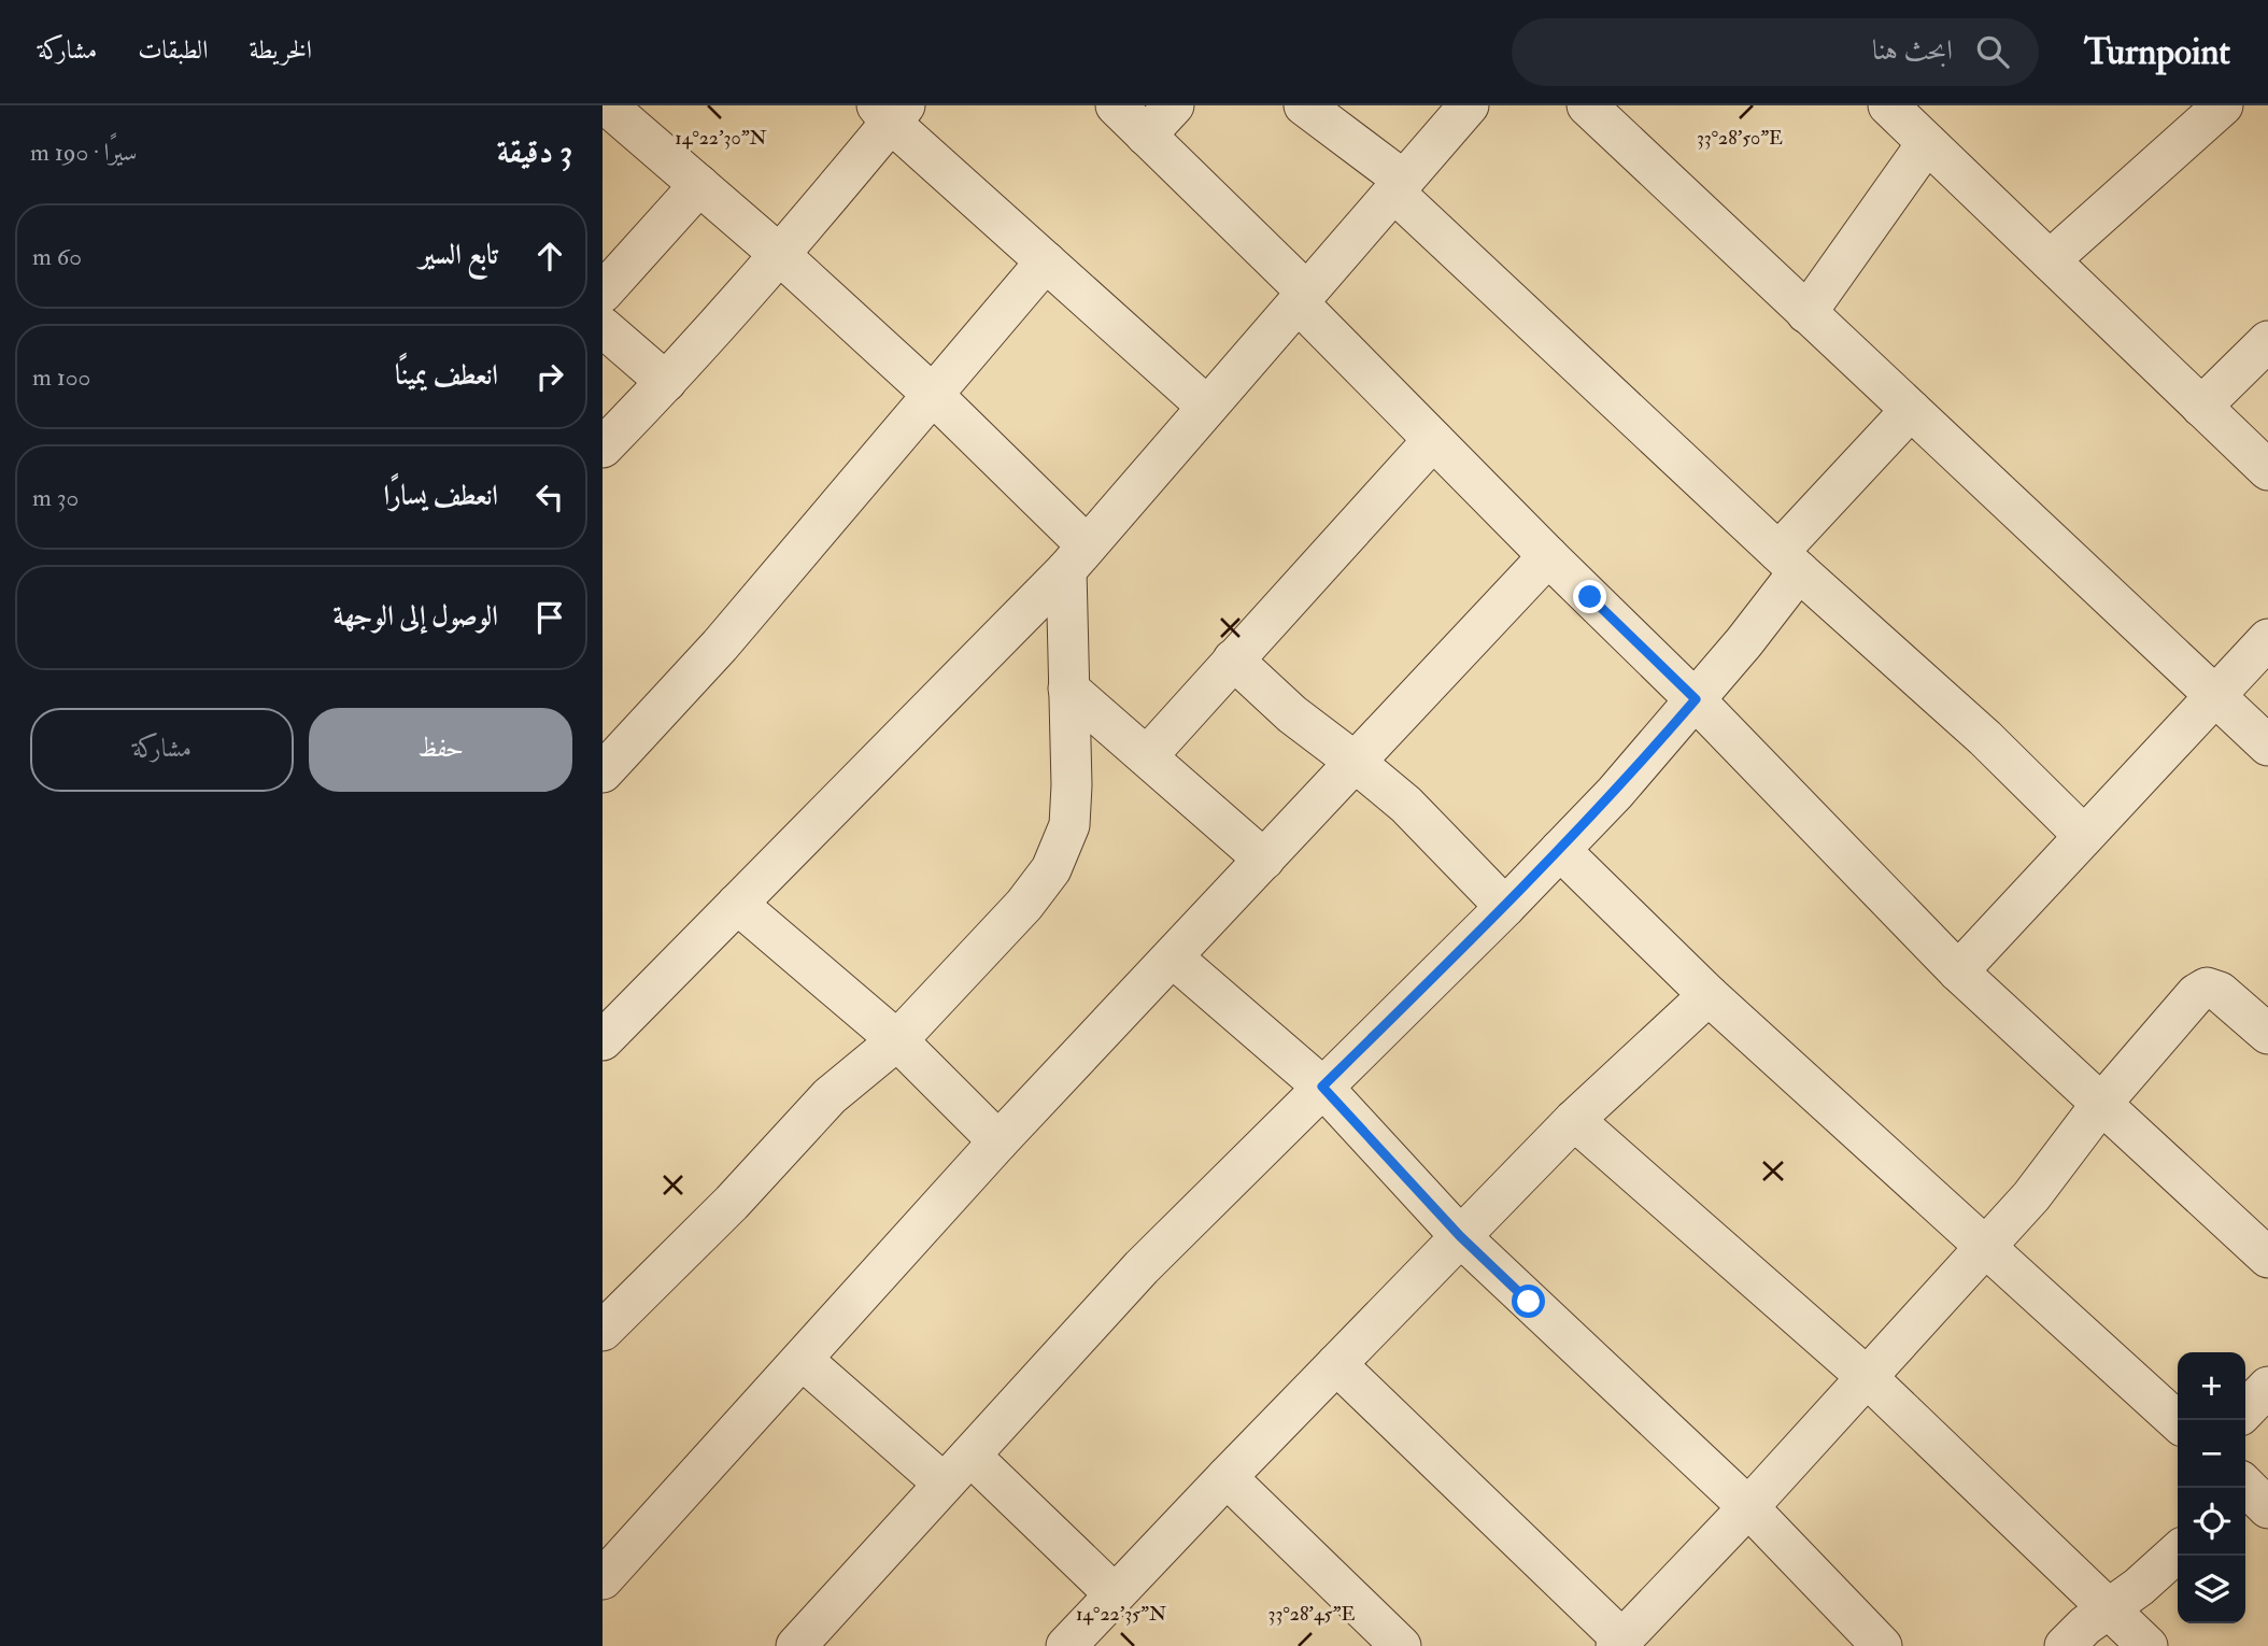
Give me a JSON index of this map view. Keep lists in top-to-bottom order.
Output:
{
  "page": {
    "header": "Turnpoint",
    "search": "ابحث هنا",
    "nav": ["الخريطة", "الطبقات", "مشاركة"],
    "heading": ["3 دقيقة", "سيرًا · 190 m"],
    "list": [
      ["تابع السير", "60 m"],
      ["انعطف يمينًا", "100 m"],
      ["انعطف يسارًا", "30 m"],
      "الوصول إلى الوجهة"
    ],
    "buttons": ["حفظ", "مشاركة"],
    "map_buttons": ["+", "−"]
  },
  "coordinates": [
    "14°22'30\"N",
    "33°28'50\"E",
    "14°22'35\"N",
    "33°28'45\"E"
  ]
}
